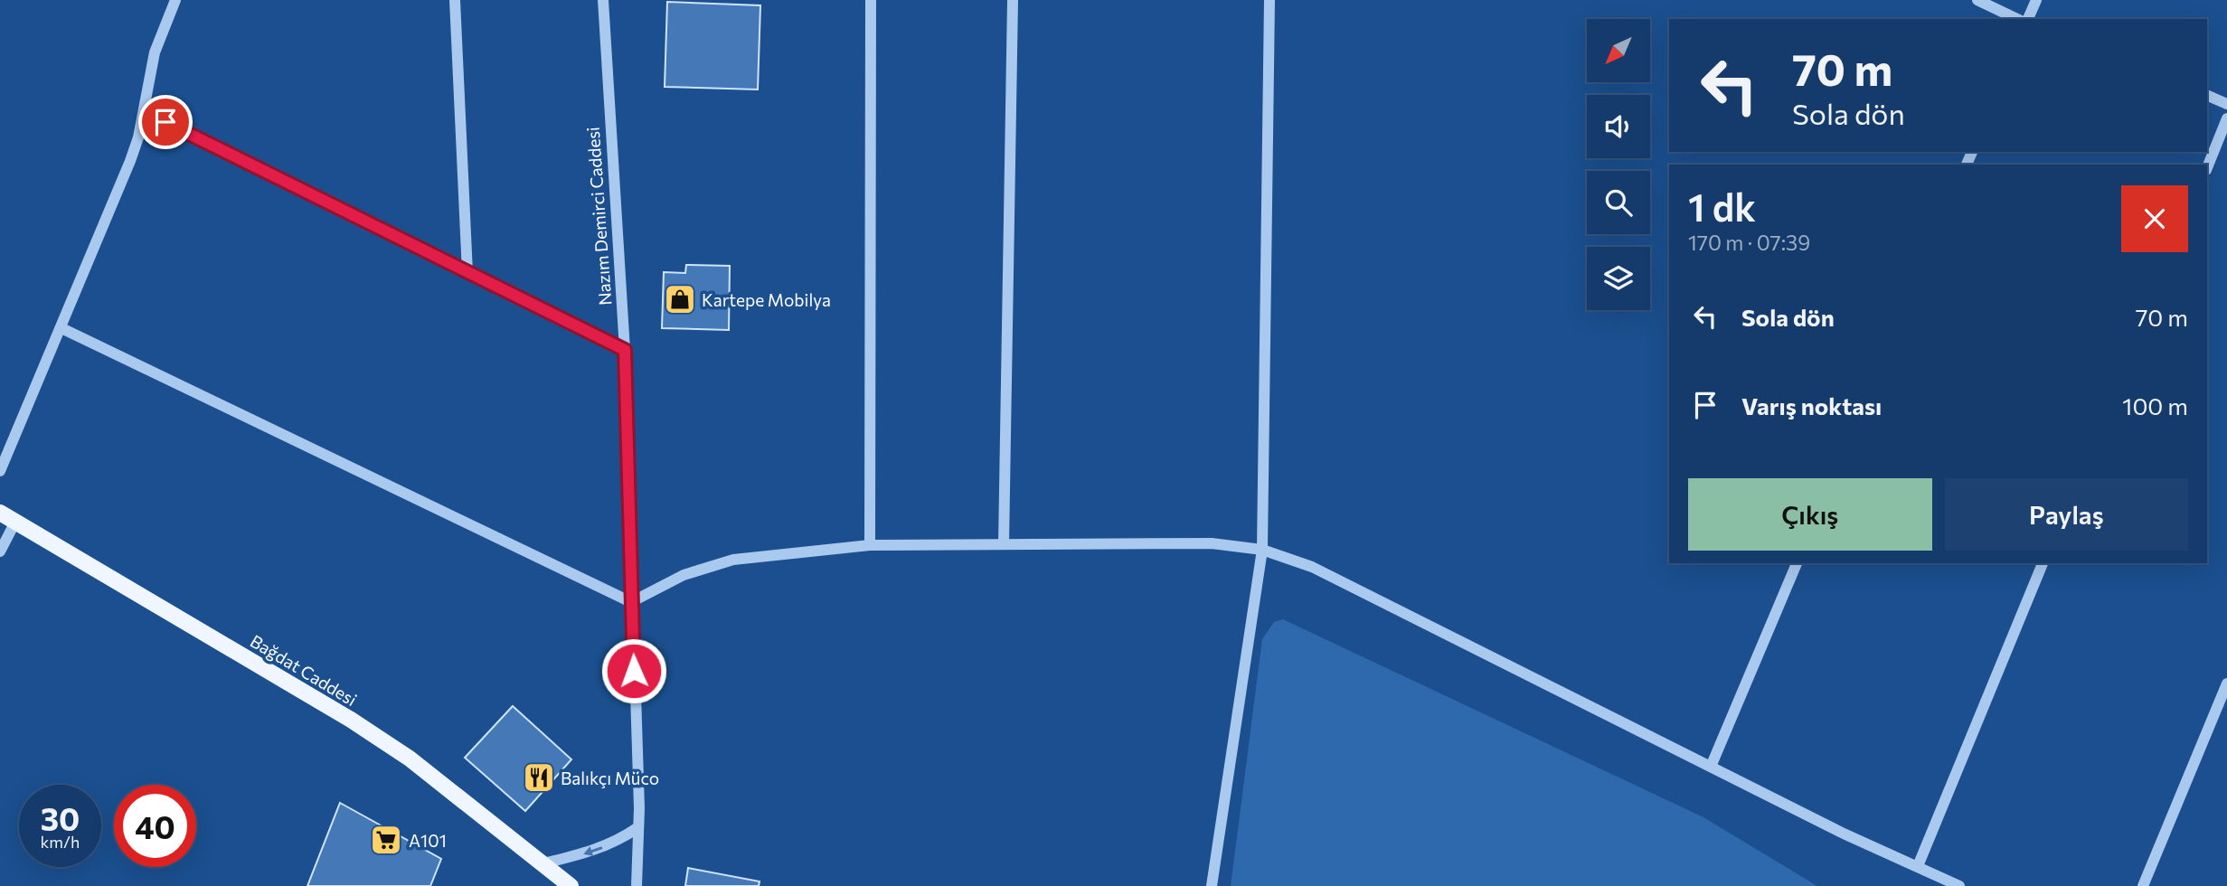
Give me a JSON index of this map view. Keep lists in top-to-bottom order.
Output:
{
  "streets": {
    "main road": ["Bağdat Caddesi"],
    "street": ["Nazım Demirci Caddesi"]
  },
  "places": {
    "shop": ["Kartepe Mobilya"],
    "restaurant": ["Balıkçı Müco"],
    "supermarket": ["A101"]
  },
  "north": "bottom left",
  "page": {
    "turn": ["70 m", "Sola dön"],
    "heading": ["1 dk", "170 m · 07:39"],
    "list": [
      {
        "name": "Sola dön",
        "value": "70 m"
      },
      {
        "name": "Varış noktası",
        "value": "100 m"
      }
    ],
    "buttons": ["Çıkış", "Paylaş"],
    "speed": "30 km/h",
    "limit": "40"
  }
}
